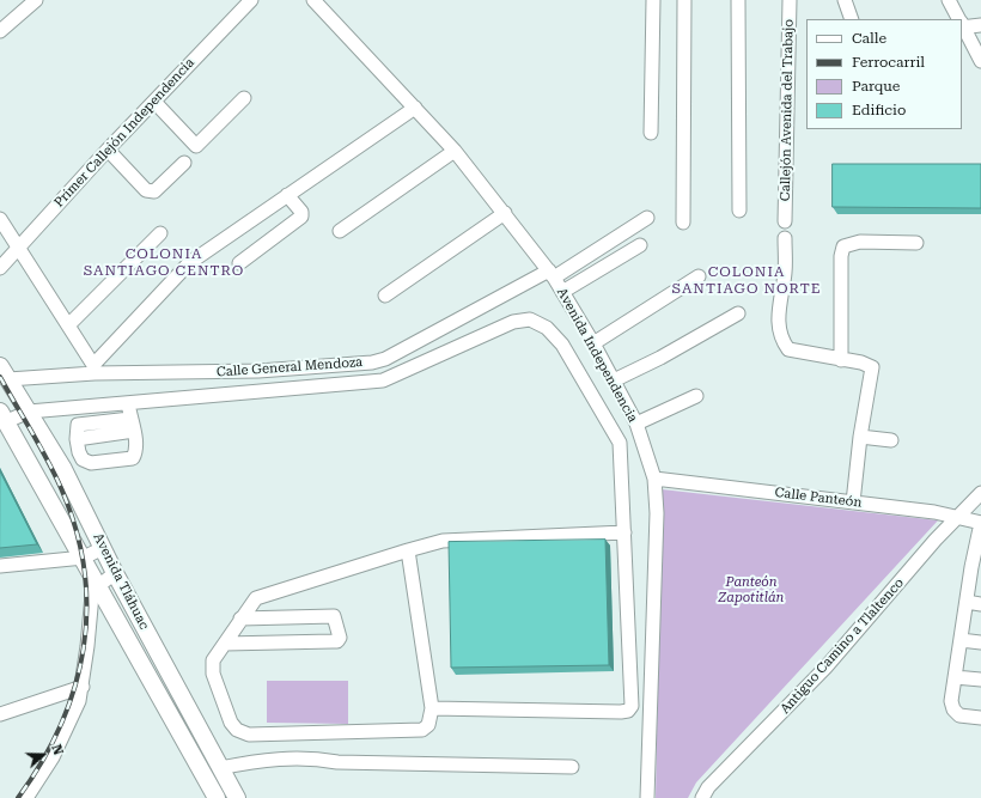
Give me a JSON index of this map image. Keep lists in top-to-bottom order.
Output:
{
  "streets": {
    "main road": ["Avenida Tláhuac"],
    "street": [
      "Callejón Avenida del Trabajo",
      "Primer Callejón Independencia",
      "Avenida Independencia",
      "Calle General Mendoza",
      "Calle Panteón",
      "Antiguo Camino a Tlaltenco"
    ]
  },
  "crossings": [
    ["Avenida Independencia", "Calle General Mendoza"],
    ["Avenida Independencia", "Calle Panteón"],
    ["Calle General Mendoza", "Avenida Tláhuac"],
    ["Calle Panteón", "Antiguo Camino a Tlaltenco"]
  ],
  "districts": ["COLONIA SANTIAGO CENTRO", "COLONIA SANTIAGO NORTE"],
  "parks": ["Panteón Zapotitlán"],
  "legend": [
    "Calle",
    "Ferrocarril",
    "Parque",
    "Edificio"
  ],
  "north": "right"
}
